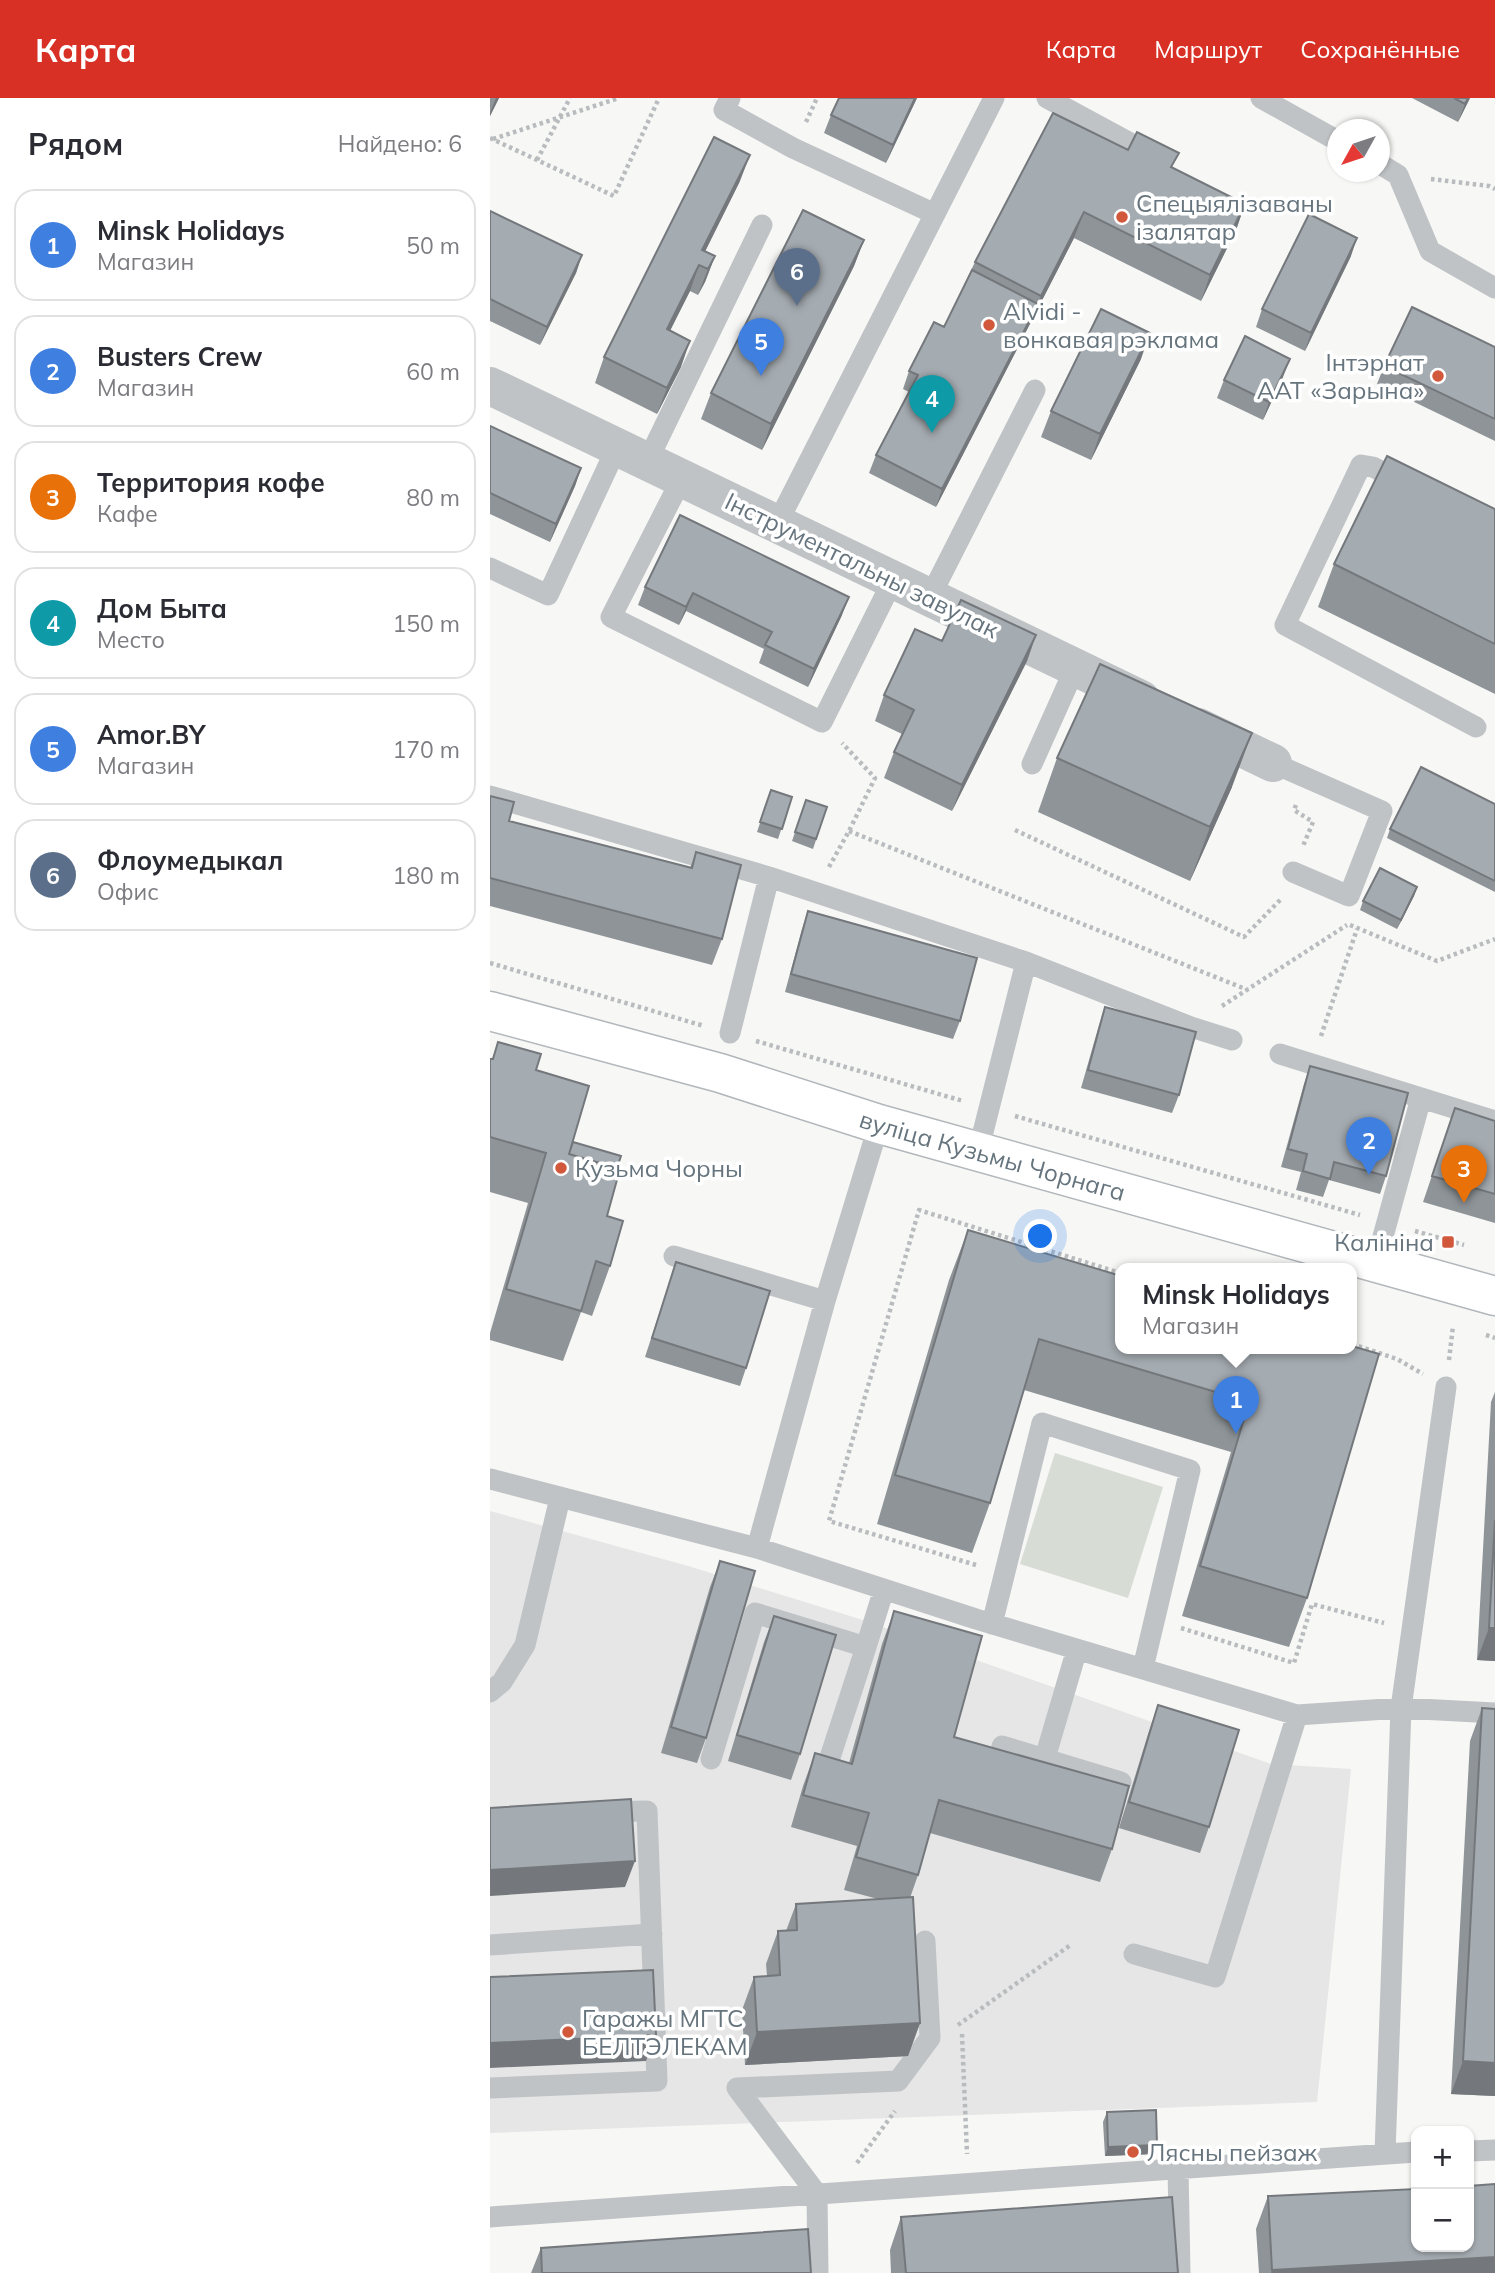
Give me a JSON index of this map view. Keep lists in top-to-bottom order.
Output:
{
  "streets": {
    "main road": ["вуліца Кузьмы Чорнага"],
    "street": ["Інструментальны завулак"]
  },
  "places": {
    "other": [
      "Спецыялізаваны ізалятар",
      "Alvidi - вонкавая рэклама",
      "Інтэрнат ААТ «Зарына»",
      "Кузьма Чорны",
      "Гаражы МГТС БЕЛТЭЛЕКАМ",
      "Лясны пейзаж"
    ],
    "transit": ["Калініна"]
  },
  "north": "bottom left",
  "page": {
    "header": "Карта",
    "nav": ["Карта", "Маршрут", "Сохранённые"],
    "heading": ["Рядом", "Найдено: 6"],
    "list": [
      {
        "mark": "1",
        "name": "Minsk Holidays",
        "note": "Магазин",
        "value": "50 m"
      },
      {
        "mark": "2",
        "name": "Busters Crew",
        "note": "Магазин",
        "value": "60 m"
      },
      {
        "mark": "3",
        "name": "Территория кофе",
        "note": "Кафе",
        "value": "80 m"
      },
      {
        "mark": "4",
        "name": "Дом Быта",
        "note": "Место",
        "value": "150 m"
      },
      {
        "mark": "5",
        "name": "Amor.BY",
        "note": "Магазин",
        "value": "170 m"
      },
      {
        "mark": "6",
        "name": "Флоумедыкал",
        "note": "Офис",
        "value": "180 m"
      }
    ],
    "pins": [
      "6",
      "5",
      "4",
      "2",
      "3",
      "1"
    ],
    "popup": ["Minsk Holidays", "Магазин"],
    "map_buttons": ["+", "−"]
  }
}
